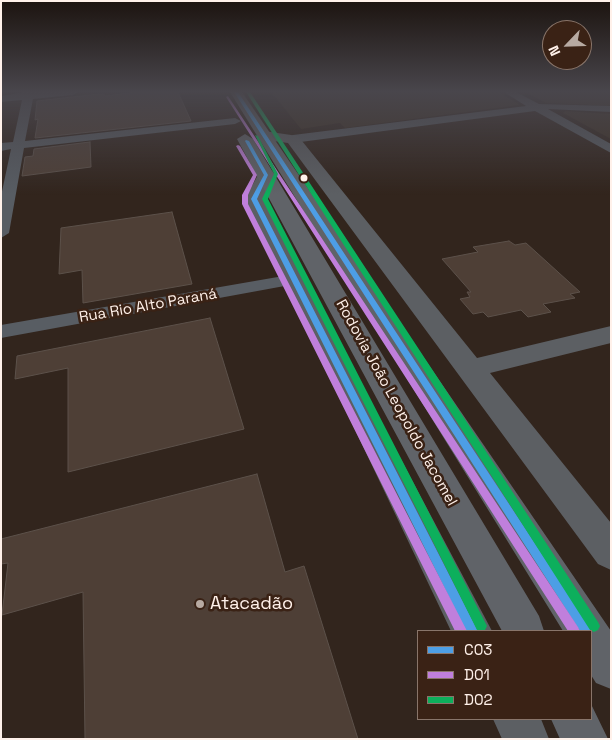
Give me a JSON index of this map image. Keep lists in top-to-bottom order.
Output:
{
  "streets": {
    "highway": ["Rodovia João Leopoldo Jacomel"],
    "street": ["Rua Rio Alto Paraná"]
  },
  "crossings": [
    ["Rua Rio Alto Paraná", "Rodovia João Leopoldo Jacomel"]
  ],
  "places": ["Atacadão"],
  "lines": ["transit line C03", "transit line D01", "transit line D02"],
  "legend": ["C03", "D01", "D02"],
  "north": "bottom left"
}
